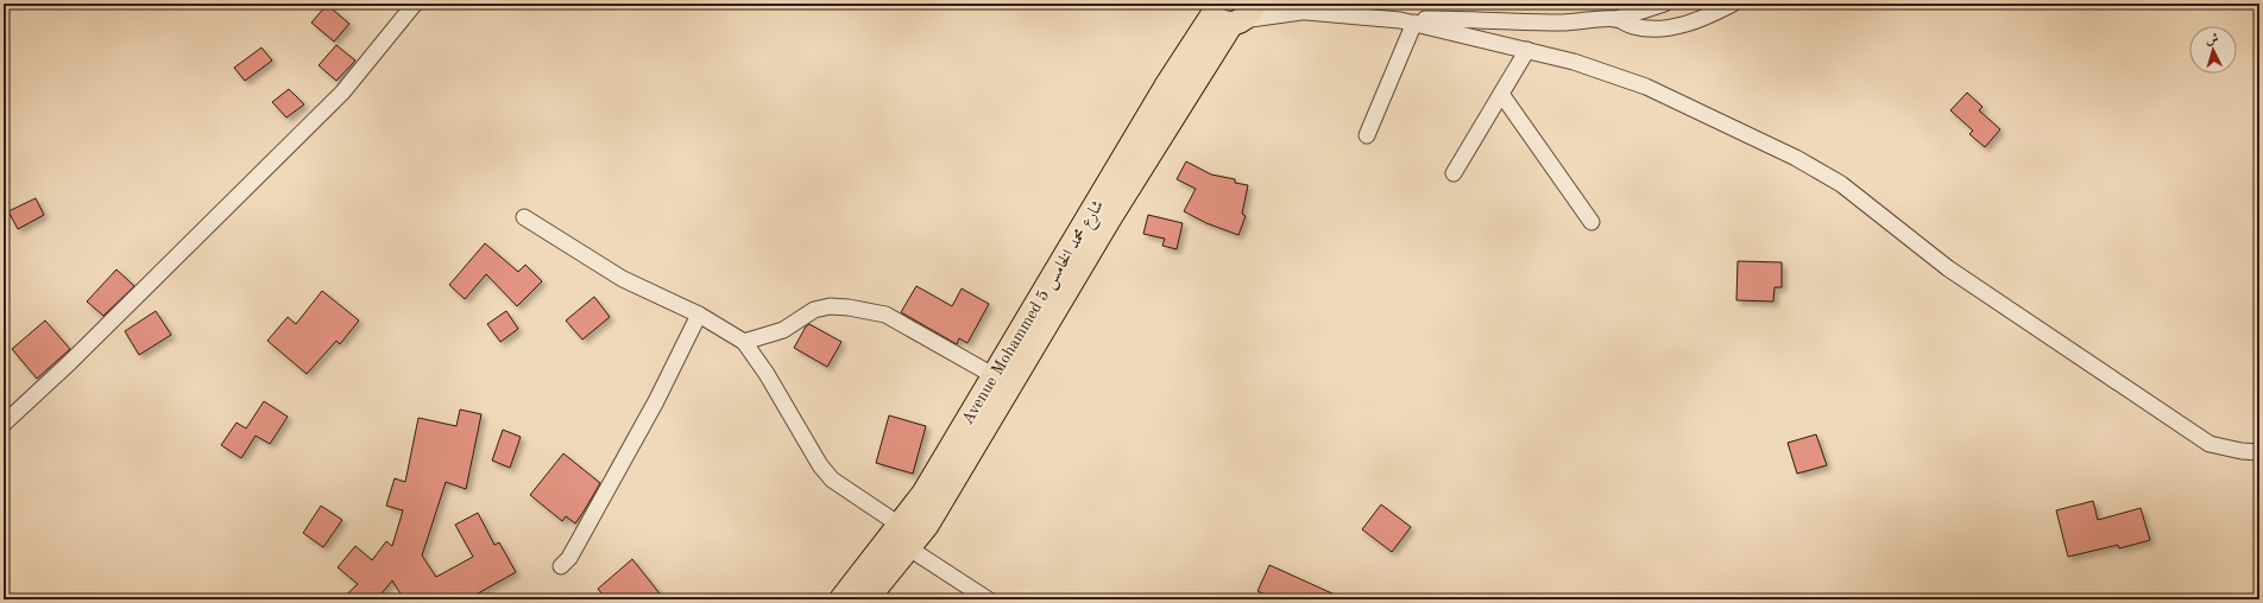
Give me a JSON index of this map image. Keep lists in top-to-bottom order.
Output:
{
  "streets": {
    "main road": ["Avenue Mohammed 5 شارع محمد الخامس"]
  },
  "north": "top"
}
